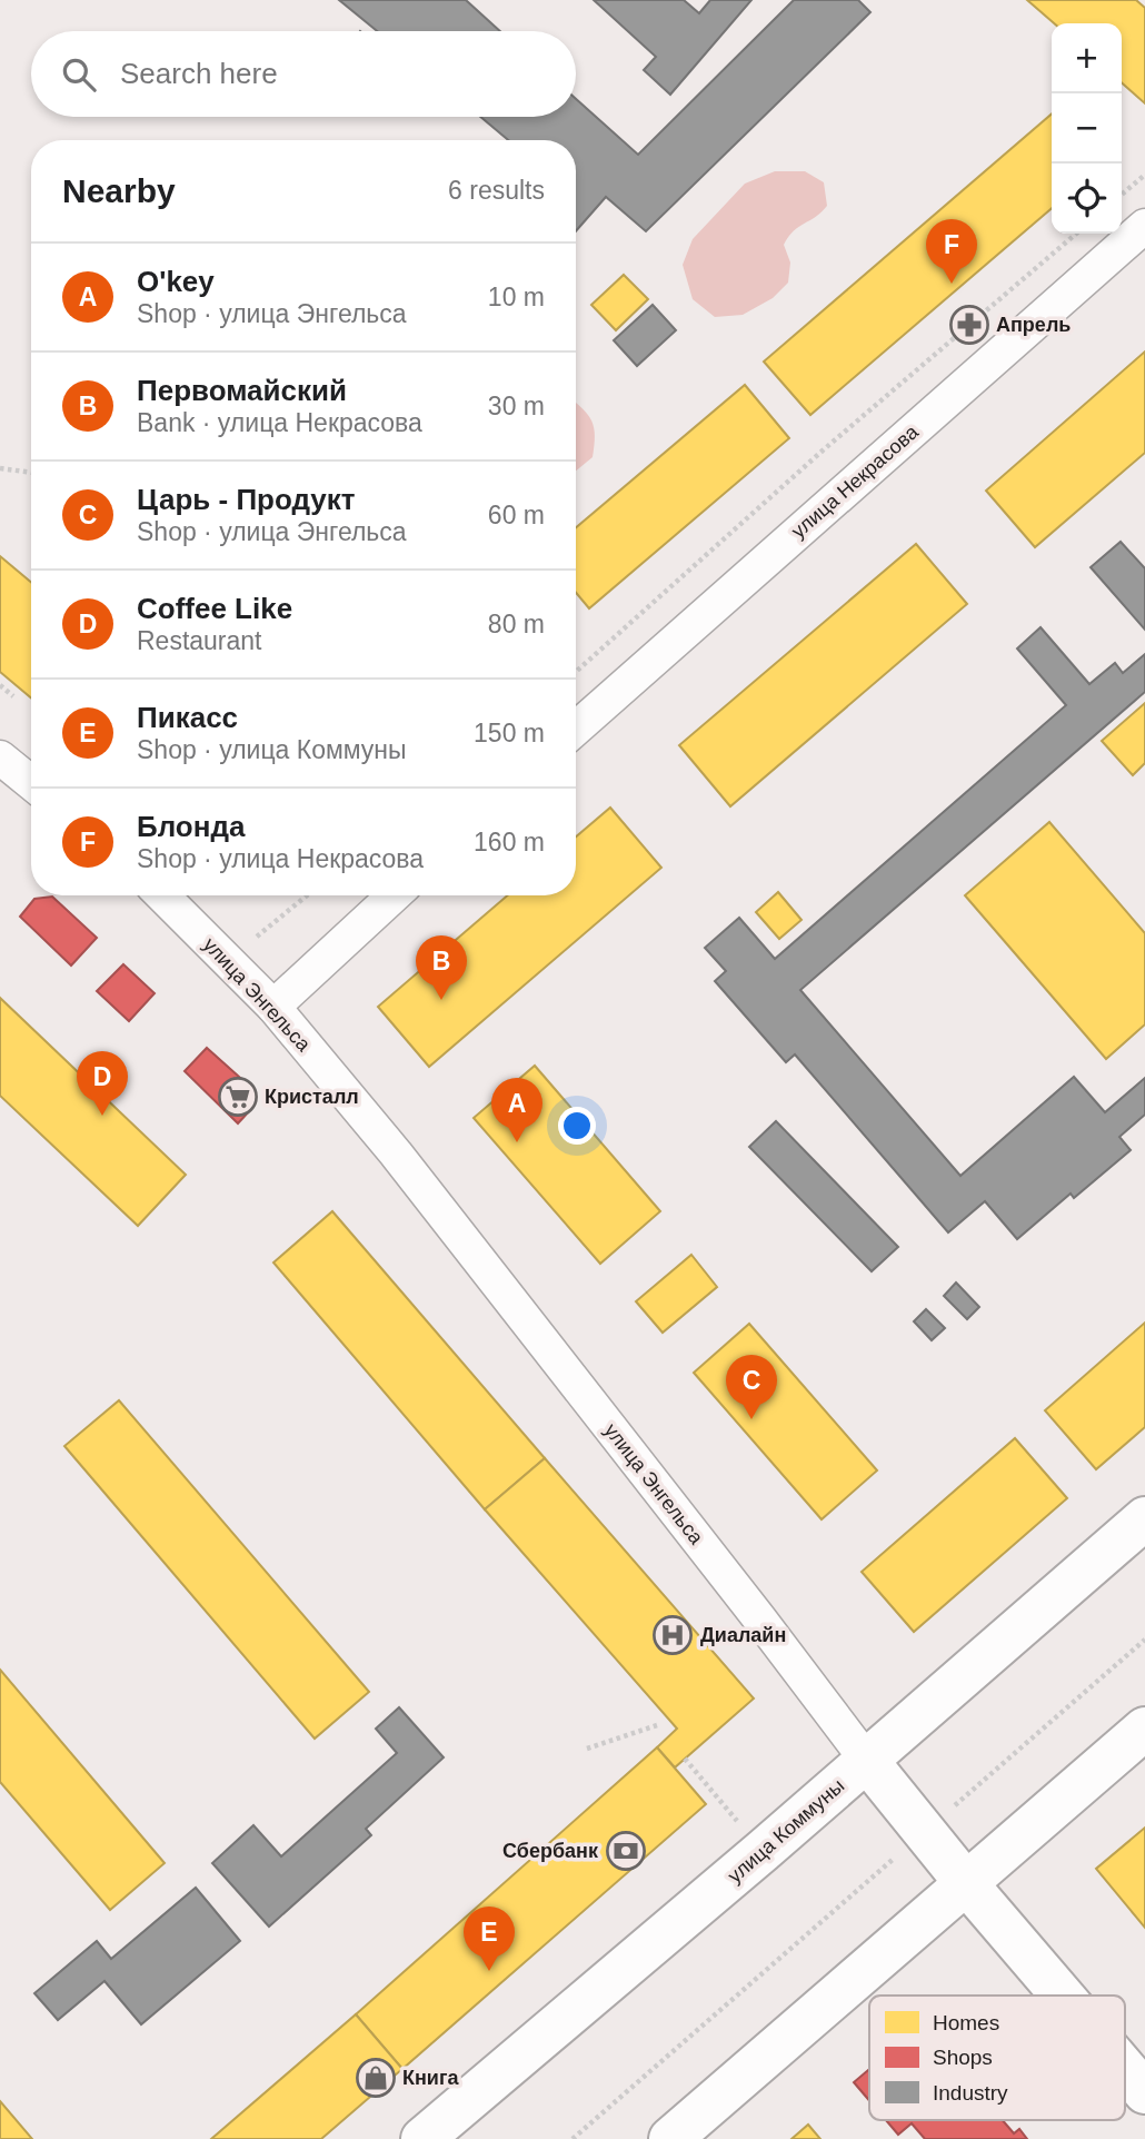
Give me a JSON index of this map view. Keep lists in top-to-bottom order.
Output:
{
  "streets": {
    "street": ["улица Некрасова", "улица Энгельса", "улица Коммуны"]
  },
  "crossings": [
    ["улица Энгельса", "улица Коммуны"]
  ],
  "places": {
    "pharmacy": ["Апрель"],
    "supermarket": ["Кристалл"],
    "hospital": ["Диалайн"],
    "bank": ["Сбербанк"],
    "shop": ["Книга"]
  },
  "legend": ["Homes", "Shops", "Industry"],
  "page": {
    "map_buttons": ["+", "−"],
    "search": "Search here",
    "heading": ["Nearby", "6 results"],
    "pins": [
      "F",
      "B",
      "D",
      "A",
      "C",
      "E"
    ],
    "list": [
      {
        "mark": "A",
        "name": "O'key",
        "note": "Shop · улица Энгельса",
        "value": "10 m"
      },
      {
        "mark": "B",
        "name": "Первомайский",
        "note": "Bank · улица Некрасова",
        "value": "30 m"
      },
      {
        "mark": "C",
        "name": "Царь - Продукт",
        "note": "Shop · улица Энгельса",
        "value": "60 m"
      },
      {
        "mark": "D",
        "name": "Coffee Like",
        "note": "Restaurant",
        "value": "80 m"
      },
      {
        "mark": "E",
        "name": "Пикасс",
        "note": "Shop · улица Коммуны",
        "value": "150 m"
      },
      {
        "mark": "F",
        "name": "Блонда",
        "note": "Shop · улица Некрасова",
        "value": "160 m"
      }
    ]
  }
}
